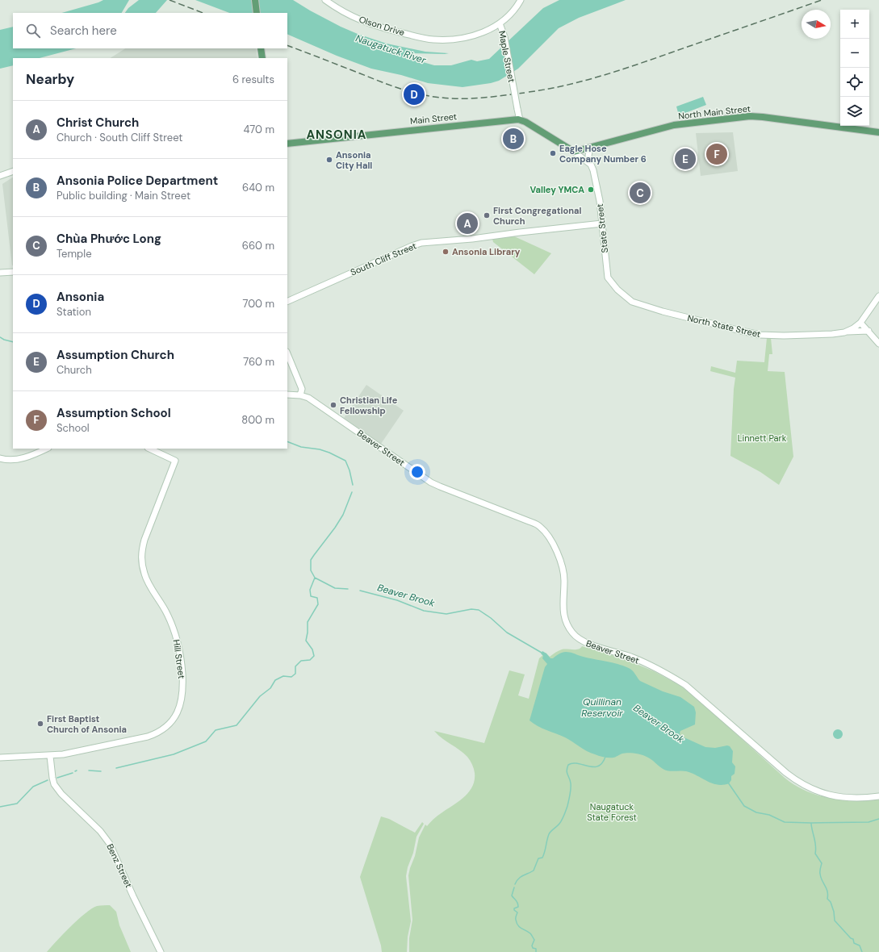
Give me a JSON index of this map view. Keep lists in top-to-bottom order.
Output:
{
  "streets": {
    "main road": ["North Main Street", "Main Street"],
    "street": [
      "Olson Drive",
      "Maple Street",
      "State Street",
      "South Cliff Street",
      "North State Street",
      "Beaver Street",
      "Hill Street",
      "Benz Street"
    ]
  },
  "crossings": [
    ["Olson Drive", "Maple Street"],
    ["Maple Street", "Main Street"],
    ["North Main Street", "State Street"],
    ["State Street", "South Cliff Street"],
    ["State Street", "North State Street"],
    ["Hill Street", "Benz Street"]
  ],
  "districts": ["ANSONIA"],
  "water": ["Naugatuck River", "Beaver Brook", "Quillinan Reservoir"],
  "parks": ["Linnett Park", "Naugatuck State Forest"],
  "places": [
    "Eagle Hose Company Number 6",
    "Ansonia City Hall",
    "Valley YMCA",
    "First Congregational Church",
    "Ansonia Library",
    "Christian Life Fellowship",
    "First Baptist Church of Ansonia"
  ],
  "north": "right",
  "page": {
    "map_buttons": ["+", "−"],
    "search": "Search here",
    "heading": ["Nearby", "6 results"],
    "pins": [
      "D",
      "B",
      "F",
      "E",
      "C",
      "A"
    ],
    "list": [
      {
        "mark": "A",
        "name": "Christ Church",
        "note": "Church · South Cliff Street",
        "value": "470 m"
      },
      {
        "mark": "B",
        "name": "Ansonia Police Department",
        "note": "Public building · Main Street",
        "value": "640 m"
      },
      {
        "mark": "C",
        "name": "Chùa Phước Long",
        "note": "Temple",
        "value": "660 m"
      },
      {
        "mark": "D",
        "name": "Ansonia",
        "note": "Station",
        "value": "700 m"
      },
      {
        "mark": "E",
        "name": "Assumption Church",
        "note": "Church",
        "value": "760 m"
      },
      {
        "mark": "F",
        "name": "Assumption School",
        "note": "School",
        "value": "800 m"
      }
    ]
  }
}
